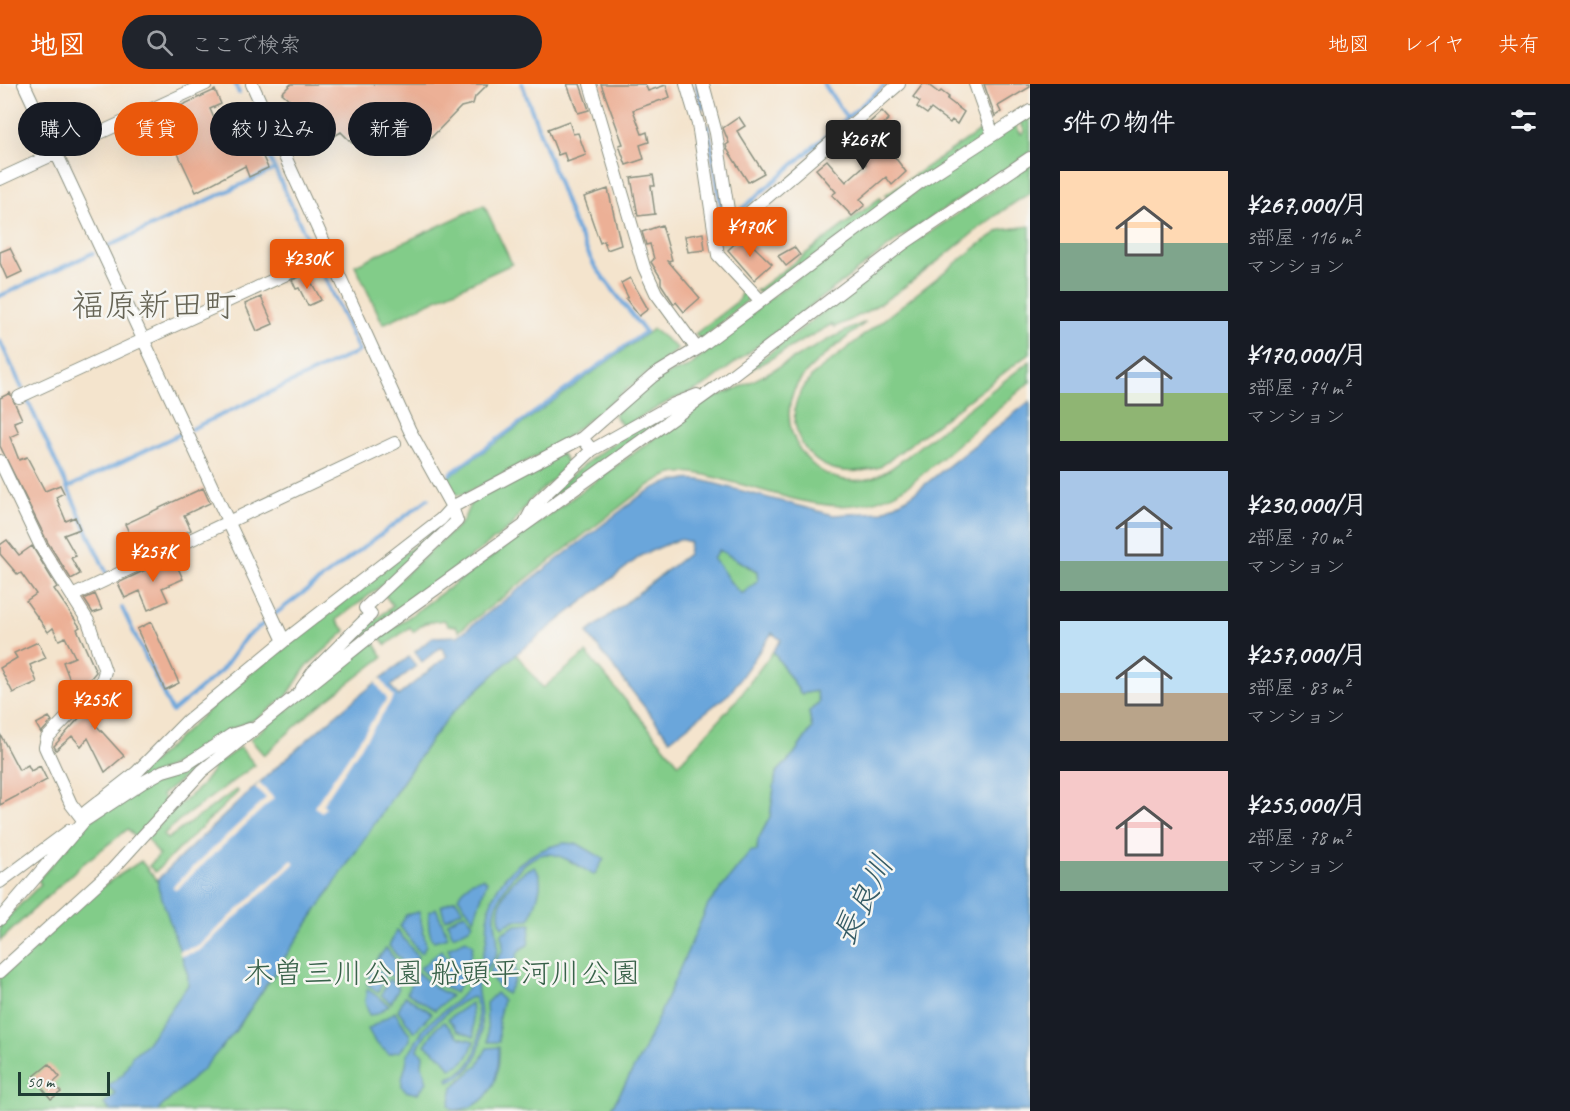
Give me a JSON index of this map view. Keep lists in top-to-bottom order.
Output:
{
  "districts": ["福原新田町"],
  "water": ["長良川"],
  "parks": ["木曽三川公園 船頭平河川公園"],
  "scale_bar": "50 m",
  "page": {
    "header": "地図",
    "search": "ここで検索",
    "nav": ["地図", "レイヤ", "共有"],
    "heading": "5件の物件",
    "chip": [
      "購入",
      "賃貸",
      "絞り込み",
      "新着"
    ],
    "price": [
      "¥267K",
      "¥170K",
      "¥230K",
      "¥257K",
      "¥255K"
    ],
    "list": [
      {
        "name": "¥267,000/月",
        "note": "3部屋 · 116 m² · マンション"
      },
      {
        "name": "¥170,000/月",
        "note": "3部屋 · 74 m² · マンション"
      },
      {
        "name": "¥230,000/月",
        "note": "2部屋 · 70 m² · マンション"
      },
      {
        "name": "¥257,000/月",
        "note": "3部屋 · 83 m² · マンション"
      },
      {
        "name": "¥255,000/月",
        "note": "2部屋 · 78 m² · マンション"
      }
    ],
    "scale": "50 m"
  }
}
